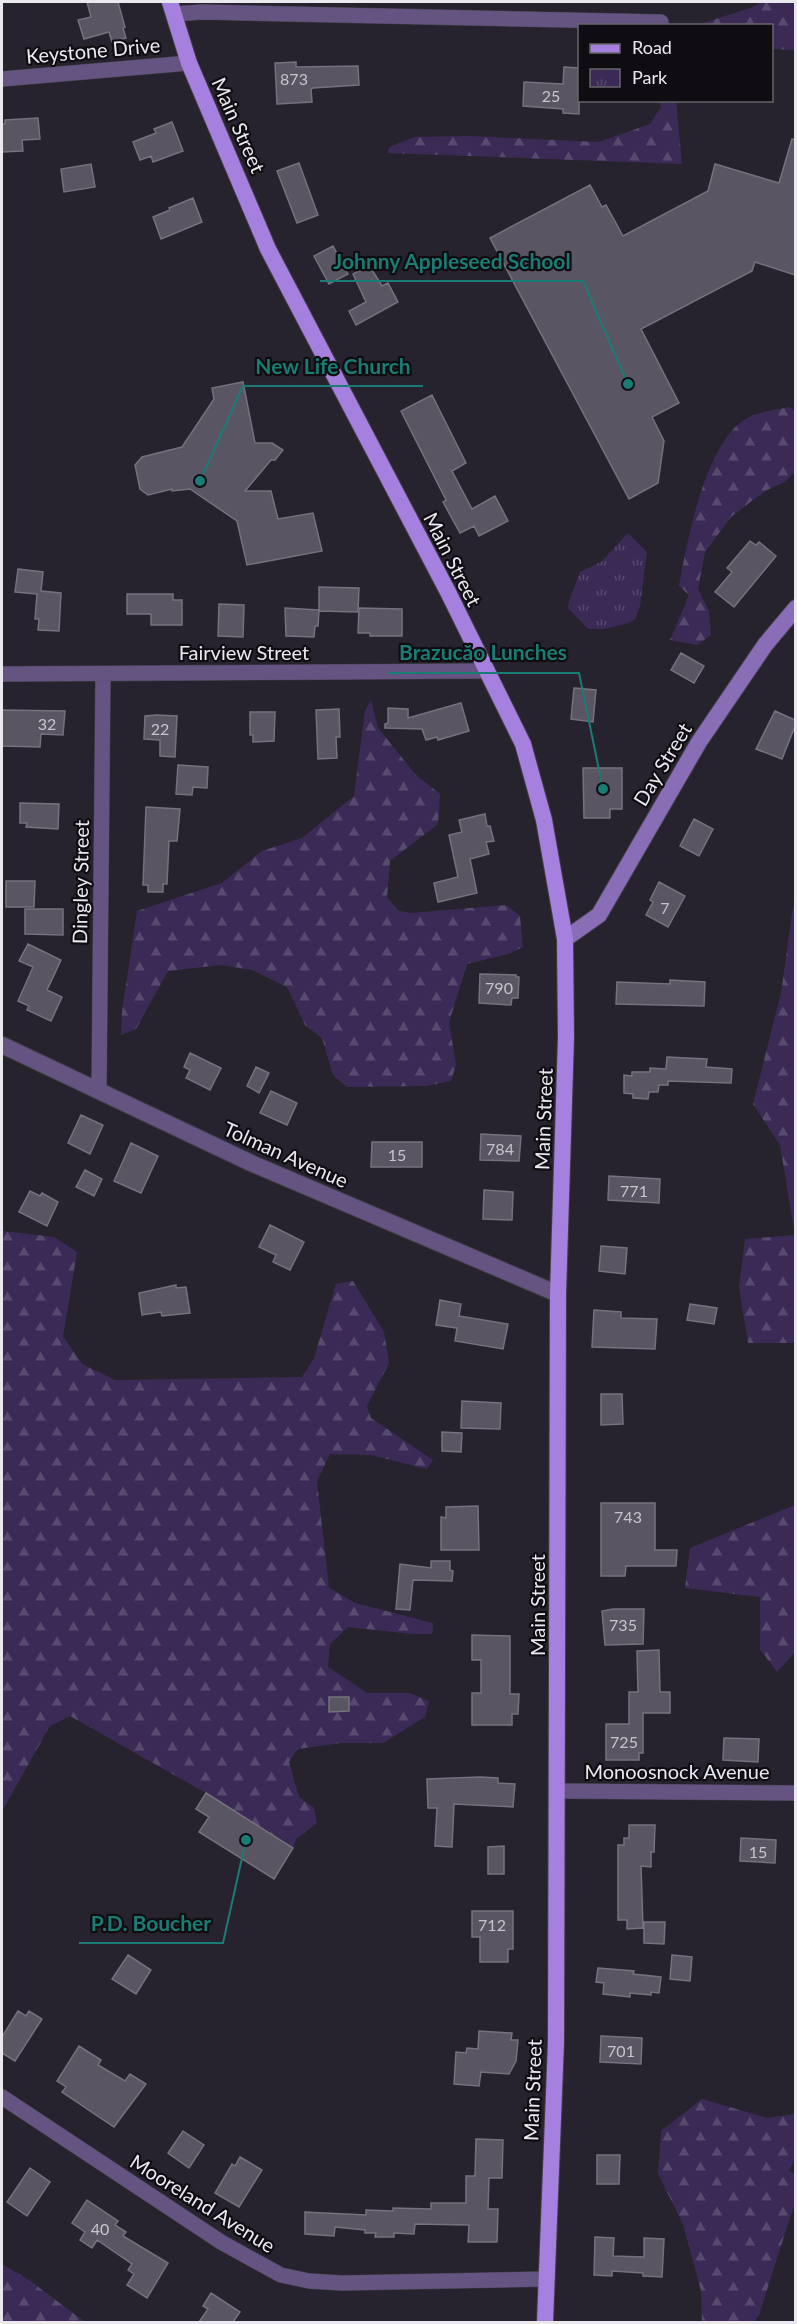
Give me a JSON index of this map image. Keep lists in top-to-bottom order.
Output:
{
  "streets": {
    "main road": ["Main Street", "Day Street"],
    "street": [
      "Keystone Drive",
      "Fairview Street",
      "Dingley Street",
      "Tolman Avenue",
      "Monoosnock Avenue",
      "Mooreland Avenue"
    ]
  },
  "crossings": [
    ["Keystone Drive", "Main Street"],
    ["Main Street", "Fairview Street"],
    ["Main Street", "Day Street"],
    ["Main Street", "Tolman Avenue"],
    ["Main Street", "Monoosnock Avenue"],
    ["Main Street", "Mooreland Avenue"],
    ["Fairview Street", "Dingley Street"],
    ["Dingley Street", "Tolman Avenue"]
  ],
  "places": [
    "Johnny Appleseed School",
    "New Life Church",
    "Brazucăo Lunches",
    "P.D. Boucher"
  ],
  "house_numbers": [
    "873",
    "25",
    "32",
    "22",
    "7",
    "790",
    "784",
    "15",
    "771",
    "743",
    "735",
    "725",
    "15",
    "712",
    "701",
    "40"
  ],
  "legend": ["Road", "Park"]
}
